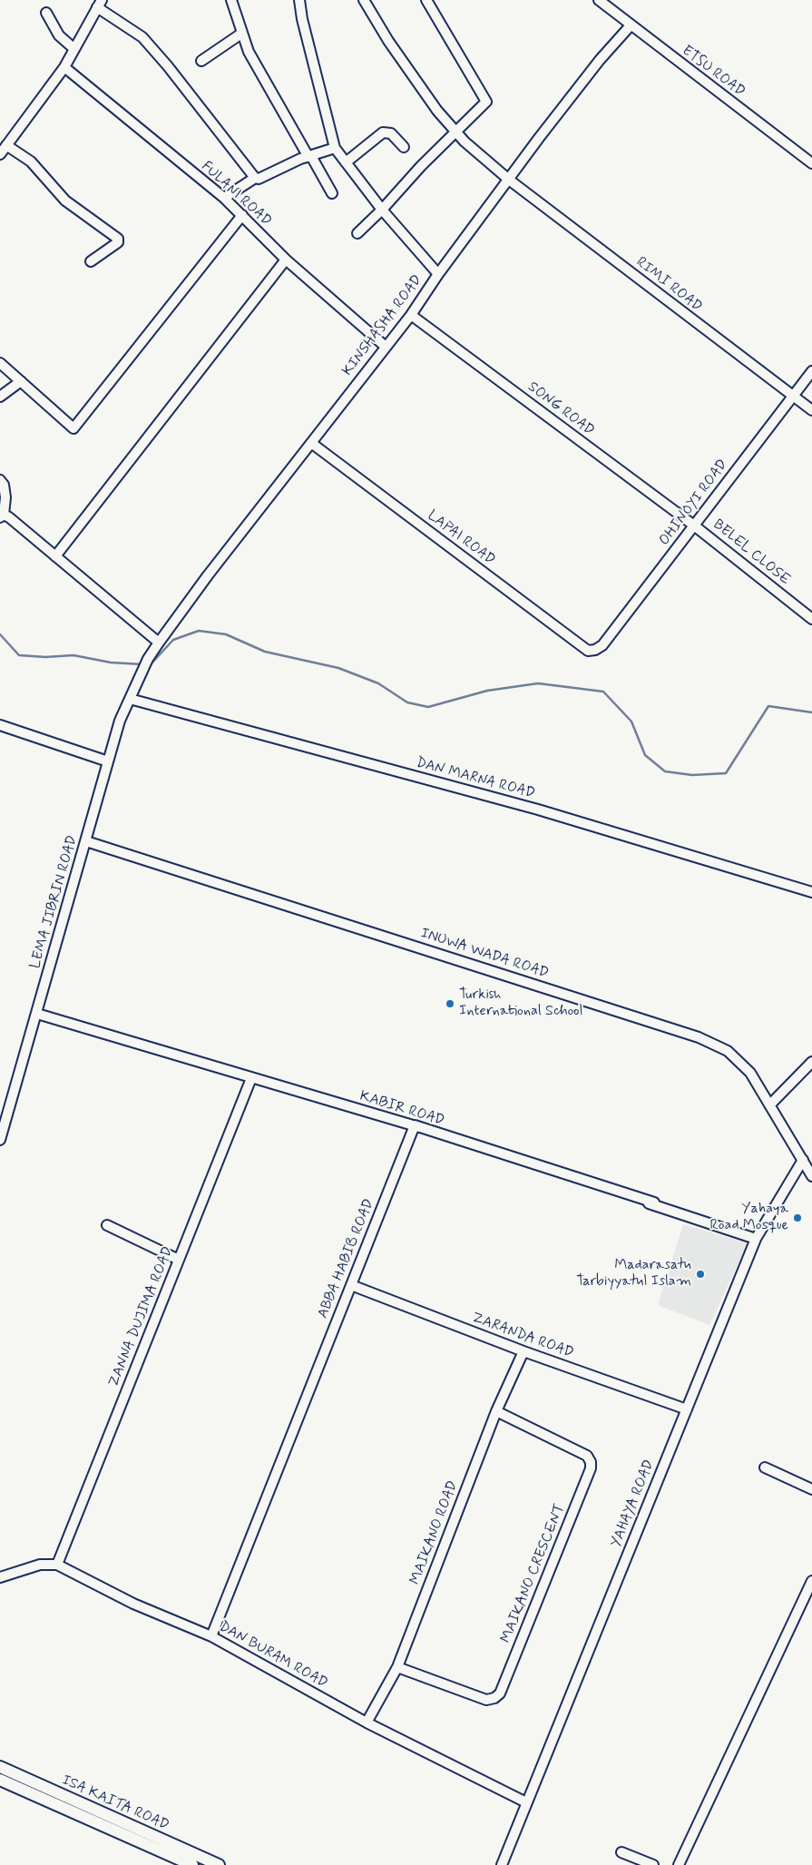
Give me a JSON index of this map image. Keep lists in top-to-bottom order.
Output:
{
  "streets": {
    "main road": ["ISA KAITA ROAD"],
    "street": [
      "ETSU ROAD",
      "FULANI ROAD",
      "RIMI ROAD",
      "KINSHASHA ROAD",
      "SONG ROAD",
      "OHINOYI ROAD",
      "LAPAI ROAD",
      "BELEL CLOSE",
      "DAN MARNA ROAD",
      "LEMA JIBRIN ROAD",
      "INUWA WADA ROAD",
      "KABIR ROAD",
      "ABBA HABIB ROAD",
      "ZANNA DUJIMA ROAD",
      "ZARANDA ROAD",
      "YAHAYA ROAD",
      "MAIKANO ROAD",
      "MAIKANO CRESCENT",
      "DAN BURAM ROAD"
    ]
  },
  "crossings": [
    ["ETSU ROAD", "KINSHASHA ROAD"],
    ["FULANI ROAD", "KINSHASHA ROAD"],
    ["RIMI ROAD", "KINSHASHA ROAD"],
    ["RIMI ROAD", "OHINOYI ROAD"],
    ["KINSHASHA ROAD", "SONG ROAD"],
    ["KINSHASHA ROAD", "LAPAI ROAD"],
    ["KINSHASHA ROAD", "LEMA JIBRIN ROAD"],
    ["SONG ROAD", "OHINOYI ROAD"],
    ["SONG ROAD", "BELEL CLOSE"],
    ["OHINOYI ROAD", "LAPAI ROAD"],
    ["OHINOYI ROAD", "BELEL CLOSE"],
    ["DAN MARNA ROAD", "LEMA JIBRIN ROAD"],
    ["LEMA JIBRIN ROAD", "INUWA WADA ROAD"],
    ["LEMA JIBRIN ROAD", "KABIR ROAD"],
    ["INUWA WADA ROAD", "YAHAYA ROAD"],
    ["KABIR ROAD", "ABBA HABIB ROAD"],
    ["KABIR ROAD", "ZANNA DUJIMA ROAD"],
    ["KABIR ROAD", "YAHAYA ROAD"],
    ["ABBA HABIB ROAD", "ZARANDA ROAD"],
    ["ABBA HABIB ROAD", "DAN BURAM ROAD"],
    ["ZANNA DUJIMA ROAD", "DAN BURAM ROAD"],
    ["ZARANDA ROAD", "YAHAYA ROAD"],
    ["ZARANDA ROAD", "MAIKANO ROAD"],
    ["YAHAYA ROAD", "DAN BURAM ROAD"],
    ["MAIKANO ROAD", "MAIKANO CRESCENT"],
    ["MAIKANO ROAD", "DAN BURAM ROAD"]
  ],
  "places": ["Turkish International School", "Yahaya Road Mosque", "Madarasatu Tarbiyyatul Islam"]
}
